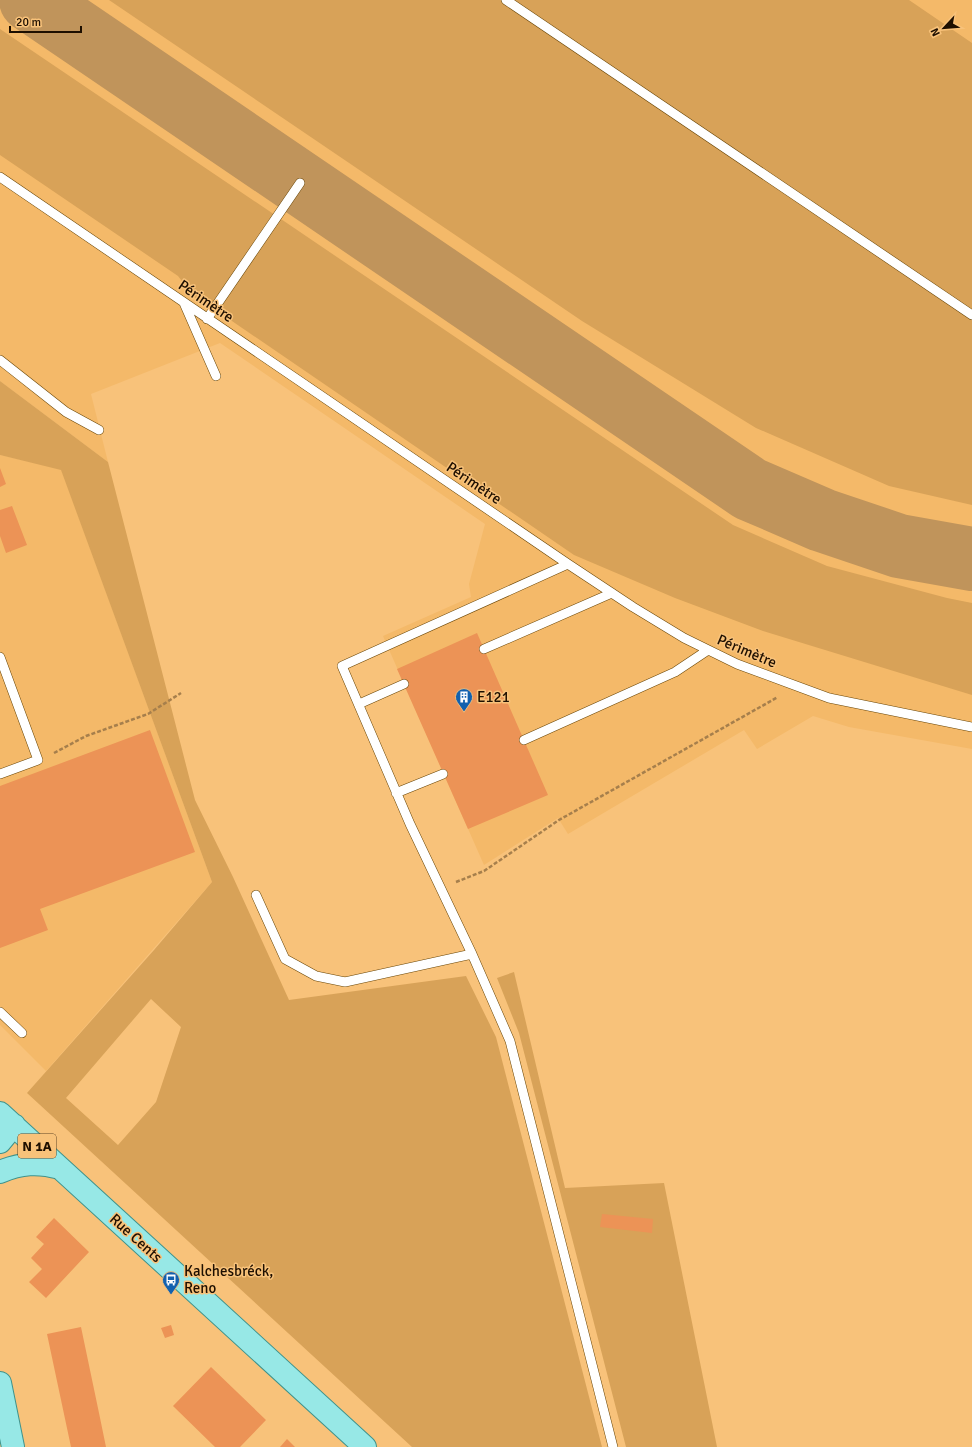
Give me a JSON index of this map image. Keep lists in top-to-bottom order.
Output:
{
  "streets": {
    "main road": ["N 1A", "Rue Cents"],
    "lane": ["Périmètre"]
  },
  "places": {
    "building": ["E121"],
    "bus stop": ["Kalchesbréck, Reno"]
  },
  "scale_bar": "20 m",
  "north": "bottom left"
}
